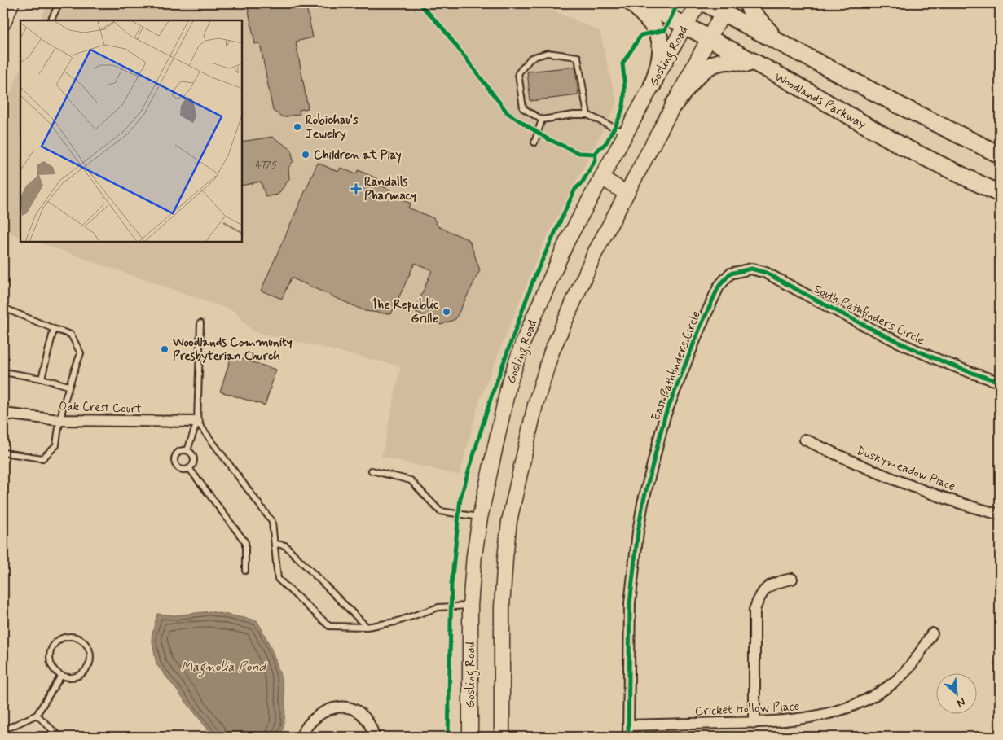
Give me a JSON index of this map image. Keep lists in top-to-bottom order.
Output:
{
  "streets": {
    "main road": ["Gosling Road", "Woodlands Parkway"],
    "street": [
      "South Pathfinders Circle",
      "East Pathfinders Circle",
      "Oak Crest Court",
      "Duskymeadow Place",
      "Cricket Hollow Place"
    ]
  },
  "crossings": [
    ["Gosling Road", "Woodlands Parkway"],
    ["South Pathfinders Circle", "East Pathfinders Circle"],
    ["East Pathfinders Circle", "Cricket Hollow Place"]
  ],
  "water": ["Magnolia Pond"],
  "places": {
    "other": [
      "Robichau's Jewelry",
      "Children at Play",
      "The Republic Grille",
      "Woodlands Community Presbyterian Church"
    ],
    "health": ["Randalls Pharmacy"]
  },
  "house_numbers": ["4775"],
  "north": "bottom right"
}
